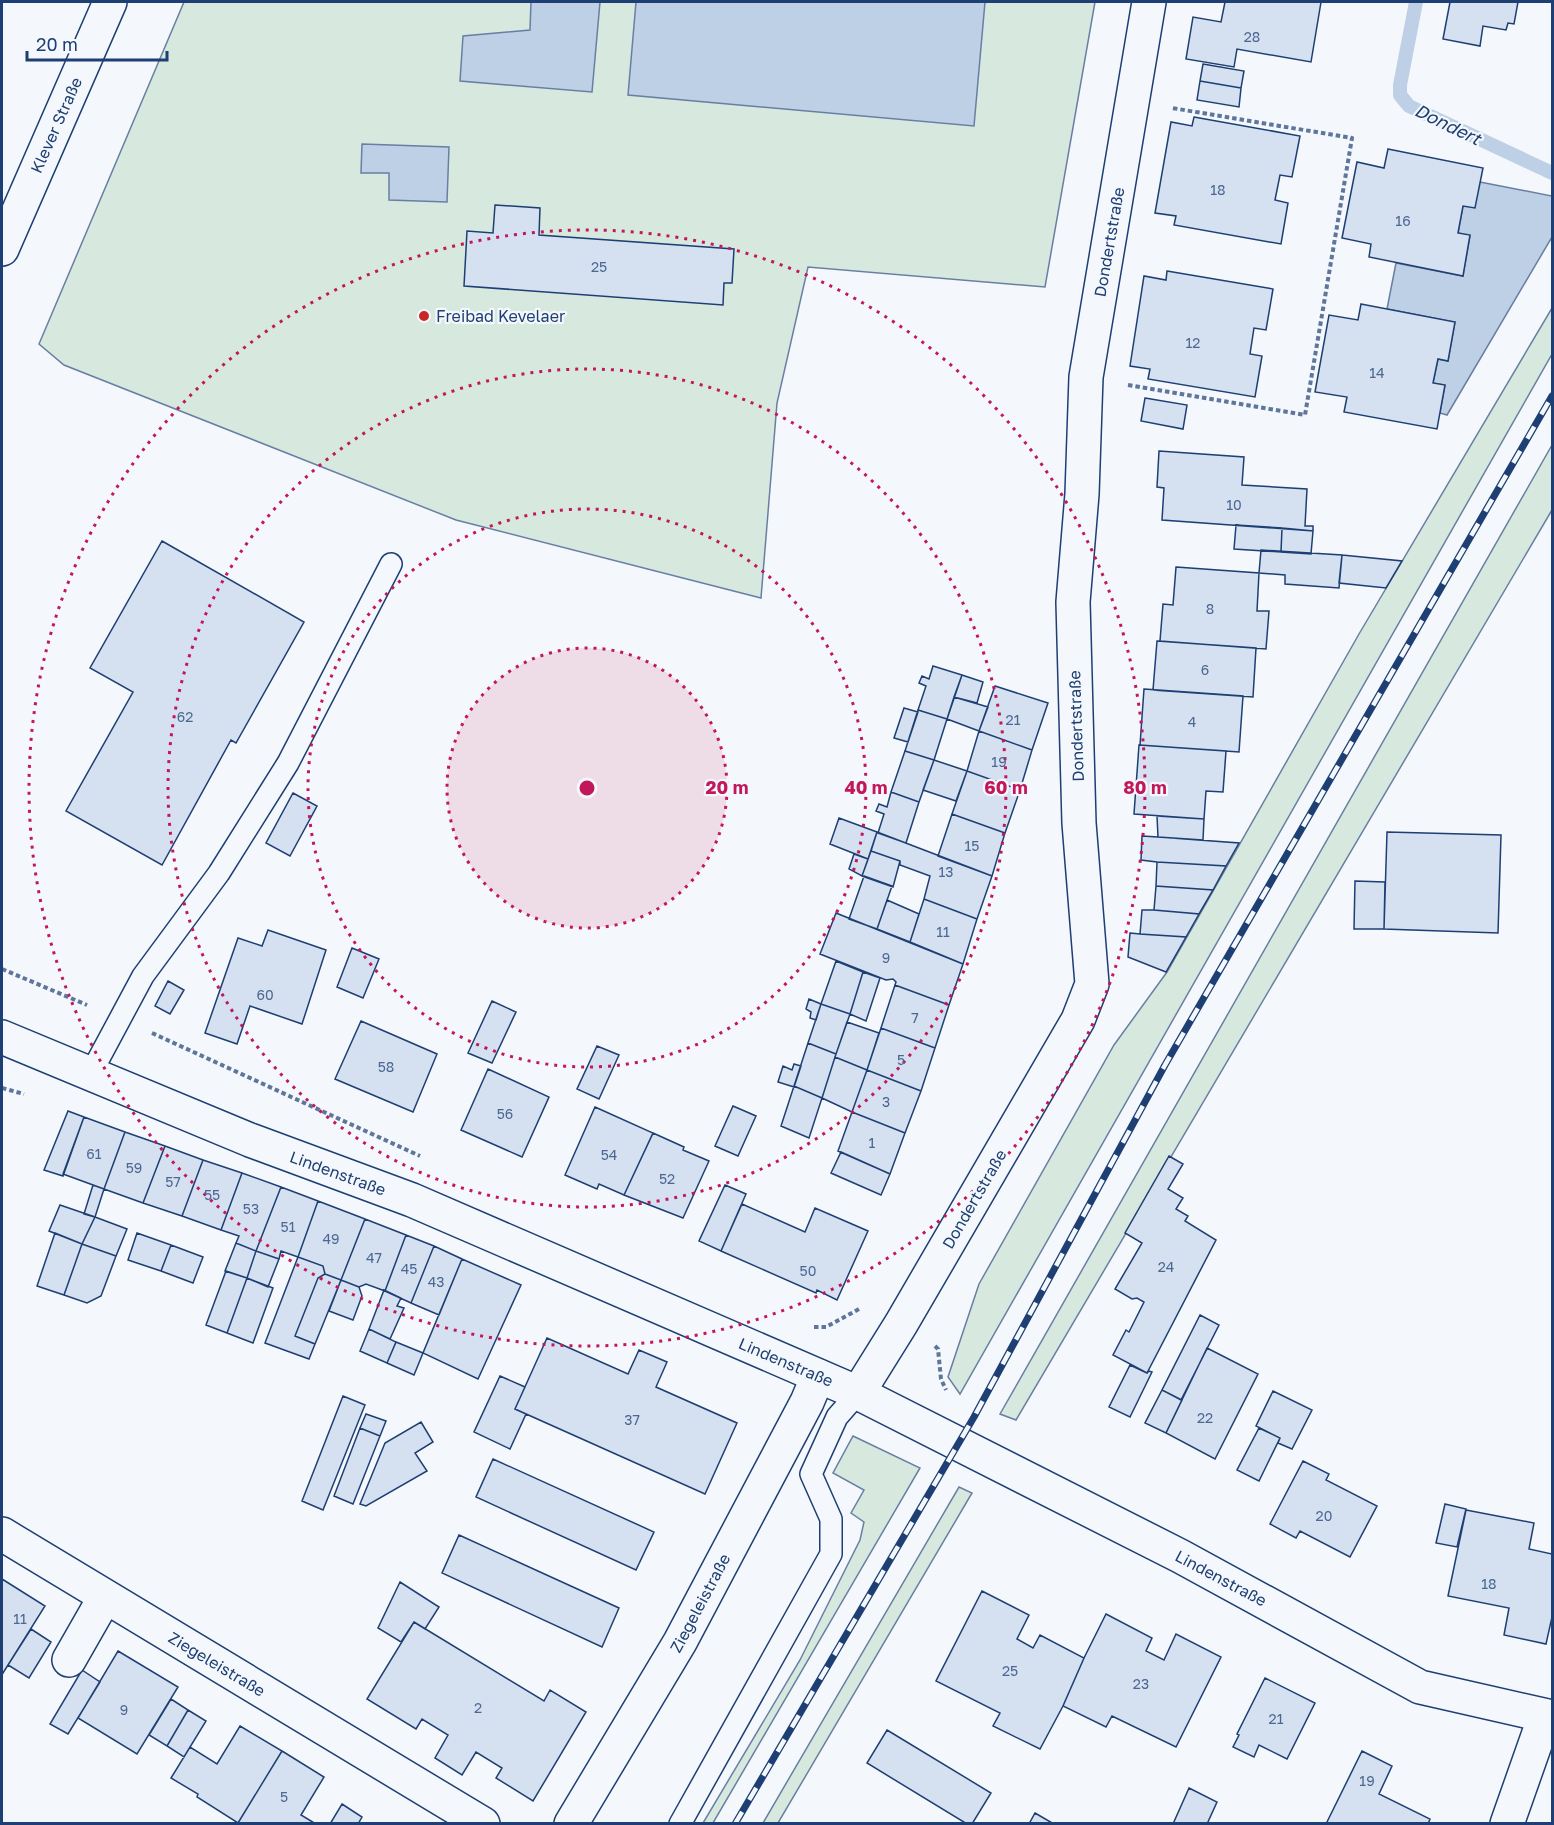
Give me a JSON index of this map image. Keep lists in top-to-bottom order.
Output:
{
  "streets": {
    "street": [
      "Klever Straße",
      "Dondertstraße",
      "Lindenstraße",
      "Ziegeleistraße"
    ]
  },
  "crossings": [
    ["Dondertstraße", "Lindenstraße"],
    ["Lindenstraße", "Ziegeleistraße"]
  ],
  "water": ["Dondert"],
  "places": ["Freibad Kevelaer"],
  "house_numbers": [
    "28",
    "18",
    "16",
    "25",
    "12",
    "14",
    "10",
    "8",
    "6",
    "62",
    "21",
    "4",
    "19",
    "15",
    "13",
    "11",
    "9",
    "60",
    "7",
    "5",
    "58",
    "3",
    "56",
    "1",
    "61",
    "54",
    "59",
    "52",
    "57",
    "55",
    "53",
    "51",
    "49",
    "47",
    "24",
    "45",
    "50",
    "43",
    "22",
    "37",
    "20",
    "18",
    "11",
    "25",
    "23",
    "2",
    "9",
    "21",
    "19",
    "5"
  ],
  "scale_bar": "20 m",
  "rings": [
    "20 m",
    "40 m",
    "60 m",
    "80 m"
  ]
}
